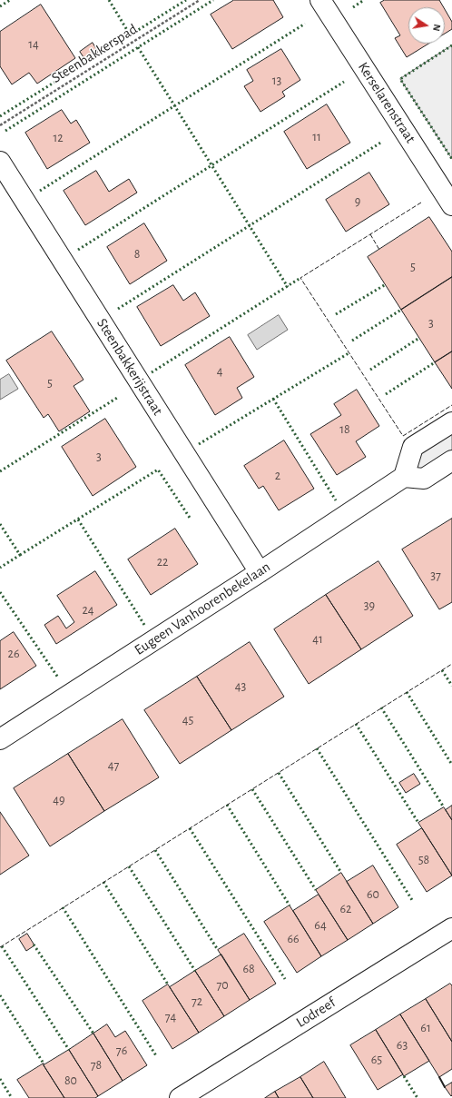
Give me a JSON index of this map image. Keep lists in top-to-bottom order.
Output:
{
  "streets": {
    "street": [
      "Kerselarenstraat",
      "Steenbakkerijstraat",
      "Eugeen Vanhoorenbekelaan",
      "Lodreef"
    ],
    "path": ["Steenbakkerspad"]
  },
  "crossings": [
    ["Steenbakkerijstraat", "Eugeen Vanhoorenbekelaan"]
  ],
  "house_numbers": [
    "14",
    "13",
    "11",
    "12",
    "9",
    "8",
    "5",
    "3",
    "4",
    "5",
    "18",
    "3",
    "2",
    "22",
    "37",
    "39",
    "24",
    "41",
    "26",
    "43",
    "45",
    "47",
    "49",
    "58",
    "60",
    "62",
    "64",
    "66",
    "68",
    "70",
    "72",
    "74",
    "61",
    "63",
    "76",
    "65",
    "78",
    "80"
  ],
  "north": "right"
}
